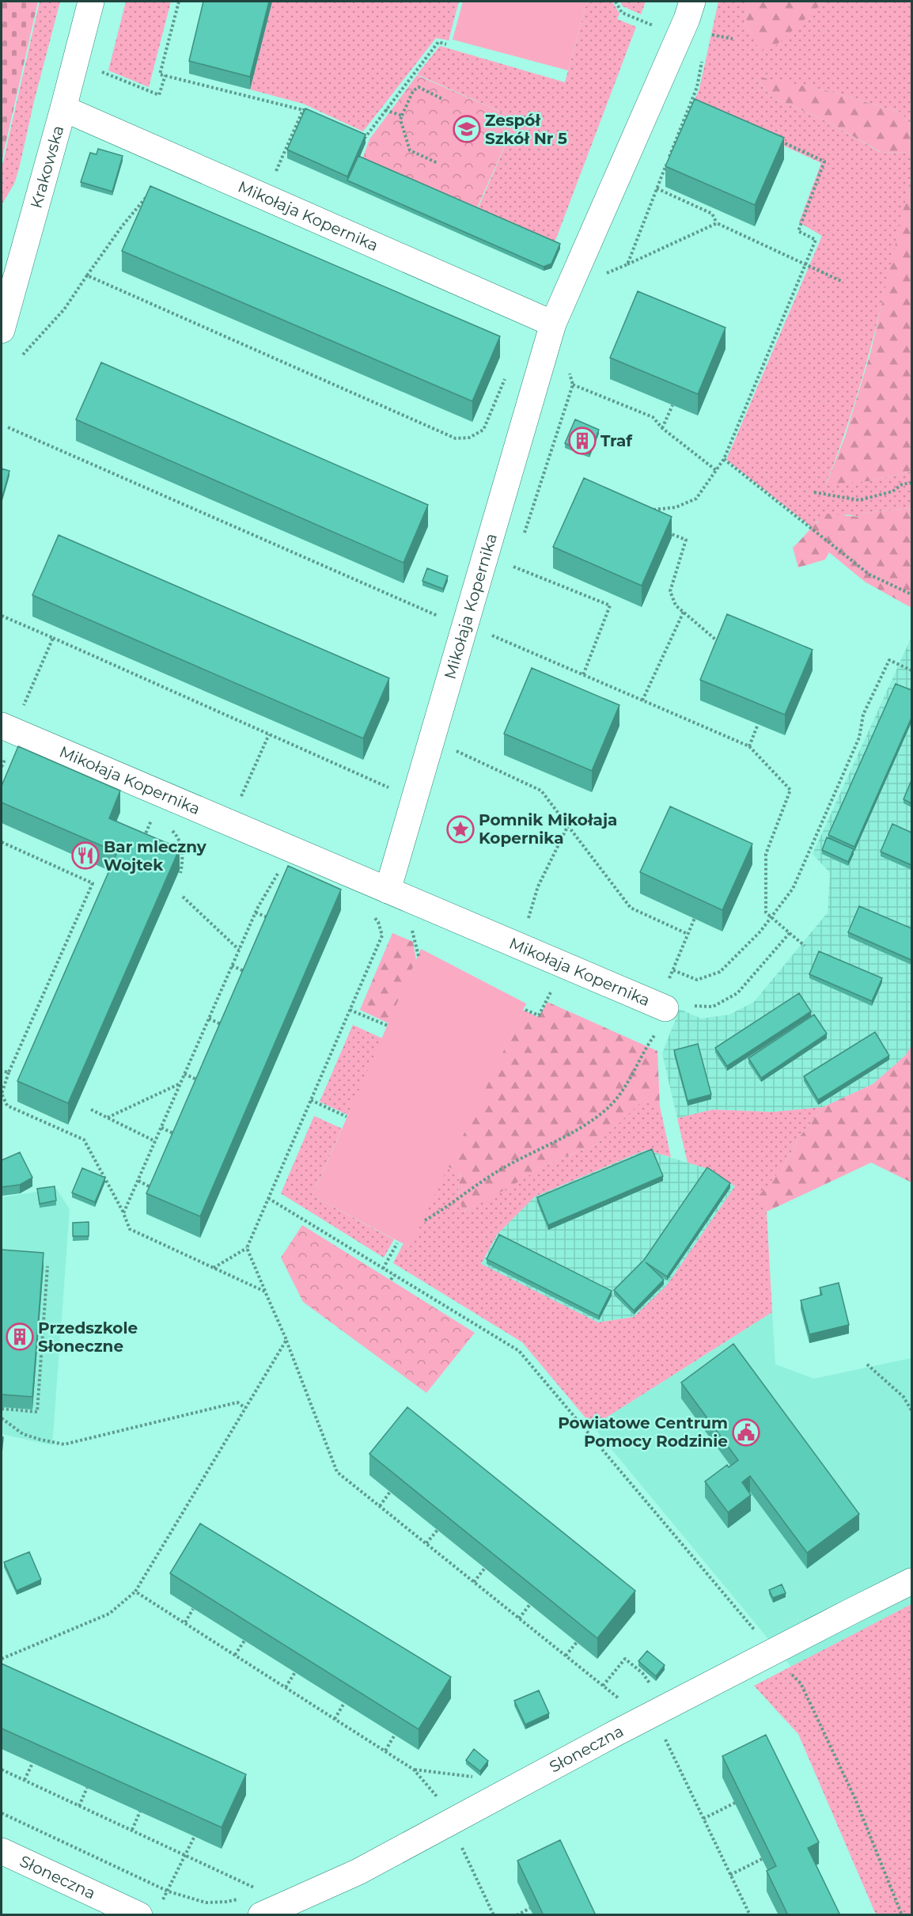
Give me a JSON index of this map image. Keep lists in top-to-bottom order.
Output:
{
  "streets": {
    "street": ["Krakowska", "Mikołaja Kopernika", "Słoneczna"]
  },
  "crossings": [
    ["Krakowska", "Mikołaja Kopernika"]
  ],
  "places": {
    "school or university": ["Zespół Szkół Nr 5"],
    "building": ["Traf", "Przedszkole Słoneczne"],
    "place": ["Pomnik Mikołaja Kopernika"],
    "restaurant": ["Bar mleczny Wojtek"],
    "public building": ["Powiatowe Centrum Pomocy Rodzinie"]
  }
}
